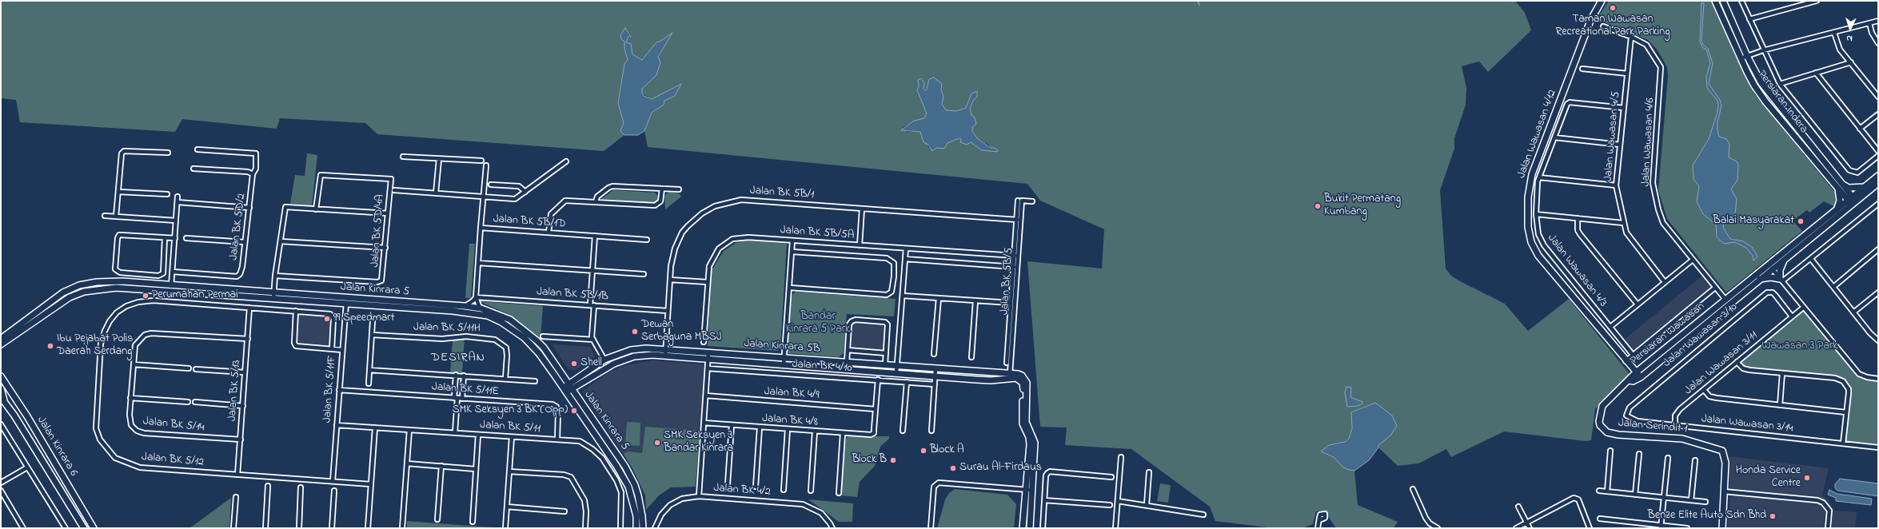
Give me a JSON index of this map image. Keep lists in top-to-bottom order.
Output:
{
  "streets": {
    "main road": [
      "Persiaran Indera",
      "Jalan Wawasan 4/12",
      "Jalan Kinrara 5",
      "Persiaran Wawasan",
      "Jalan Kinrara 5B",
      "Jalan Serindit 1",
      "Jalan Kinrara 6"
    ],
    "street": [
      "Jalan Wawasan 4/5",
      "Jalan Wawasan 4/6",
      "Jalan BK 5B/1",
      "Jalan BK 5B/1D",
      "Jalan BK 5D/2",
      "Jalan BK 5D/4A",
      "Jalan BK 5B/5A",
      "Jalan Wawasan 4/3",
      "Jalan BK 5B/5",
      "Jalan BK 5B/1B",
      "Jalan BK 5/11H",
      "Jalan Wawasan 3/10",
      "Jalan Wawasan 3/11",
      "Jalan BK 4/10",
      "Jalan BK 5/11F",
      "Jalan BK 5/11E",
      "Jalan BK 5/13",
      "Jalan BK 4/9",
      "Jalan BK 4/8",
      "Jalan Wawasan 3/14",
      "Jalan BK 5/14",
      "Jalan BK 5/11",
      "Jalan BK 5/12",
      "Jalan BK 4/2"
    ]
  },
  "crossings": [
    ["Persiaran Indera", "Persiaran Wawasan"],
    ["Jalan Wawasan 4/12", "Persiaran Wawasan"],
    ["Jalan Wawasan 4/5", "Jalan Wawasan 4/6"],
    ["Jalan Wawasan 4/5", "Jalan Wawasan 4/3"],
    ["Jalan Wawasan 4/6", "Persiaran Wawasan"],
    ["Jalan BK 5B/1", "Jalan BK 5B/5"],
    ["Jalan BK 5B/1", "Jalan BK 5B/1B"],
    ["Jalan BK 5B/1", "Jalan Kinrara 5B"],
    ["Jalan BK 5B/1D", "Jalan BK 5B/1B"],
    ["Jalan BK 5B/5A", "Jalan BK 5B/5"],
    ["Jalan BK 5B/5", "Jalan Kinrara 5B"],
    ["Jalan Kinrara 5", "Jalan Kinrara 5B"],
    ["Jalan Kinrara 5", "Jalan BK 5/11F"],
    ["Persiaran Wawasan", "Jalan Serindit 1"],
    ["Jalan Wawasan 3/10", "Jalan Wawasan 3/11"],
    ["Jalan Wawasan 3/10", "Jalan Wawasan 3/14"],
    ["Jalan Wawasan 3/11", "Jalan Wawasan 3/14"],
    ["Jalan BK 5/11F", "Jalan BK 5/11E"],
    ["Jalan BK 5/11F", "Jalan BK 5/11"],
    ["Jalan BK 5/11F", "Jalan BK 5/12"],
    ["Jalan BK 5/11E", "Jalan BK 5/11"],
    ["Jalan BK 5/13", "Jalan BK 5/14"],
    ["Jalan BK 5/13", "Jalan BK 5/12"],
    ["Jalan BK 4/9", "Jalan BK 4/8"]
  ],
  "districts": ["DESIRAN"],
  "parks": ["Bandar Kinrara 5 Park", "Wawasan 3 Park"],
  "places": [
    "Taman Wawasan Recreational Park Parking",
    "Bukit Permatang Kumbang",
    "Balai Masyarakat",
    "Perumahan Permai",
    "99 Speedmart",
    "Dewan Serbaguna MBSJ",
    "Ibu Pejabat Polis Daerah Serdang",
    "Shell",
    "SMK Seksyen 3 BK (Opp)",
    "SMK Seksyen 3 Bandar Kinrara",
    "Block A",
    "Block B",
    "Surau Al-Firdaus",
    "Honda Service Centre",
    "Benze Elite Auto Sdn Bhd"
  ],
  "north": "bottom"
}
